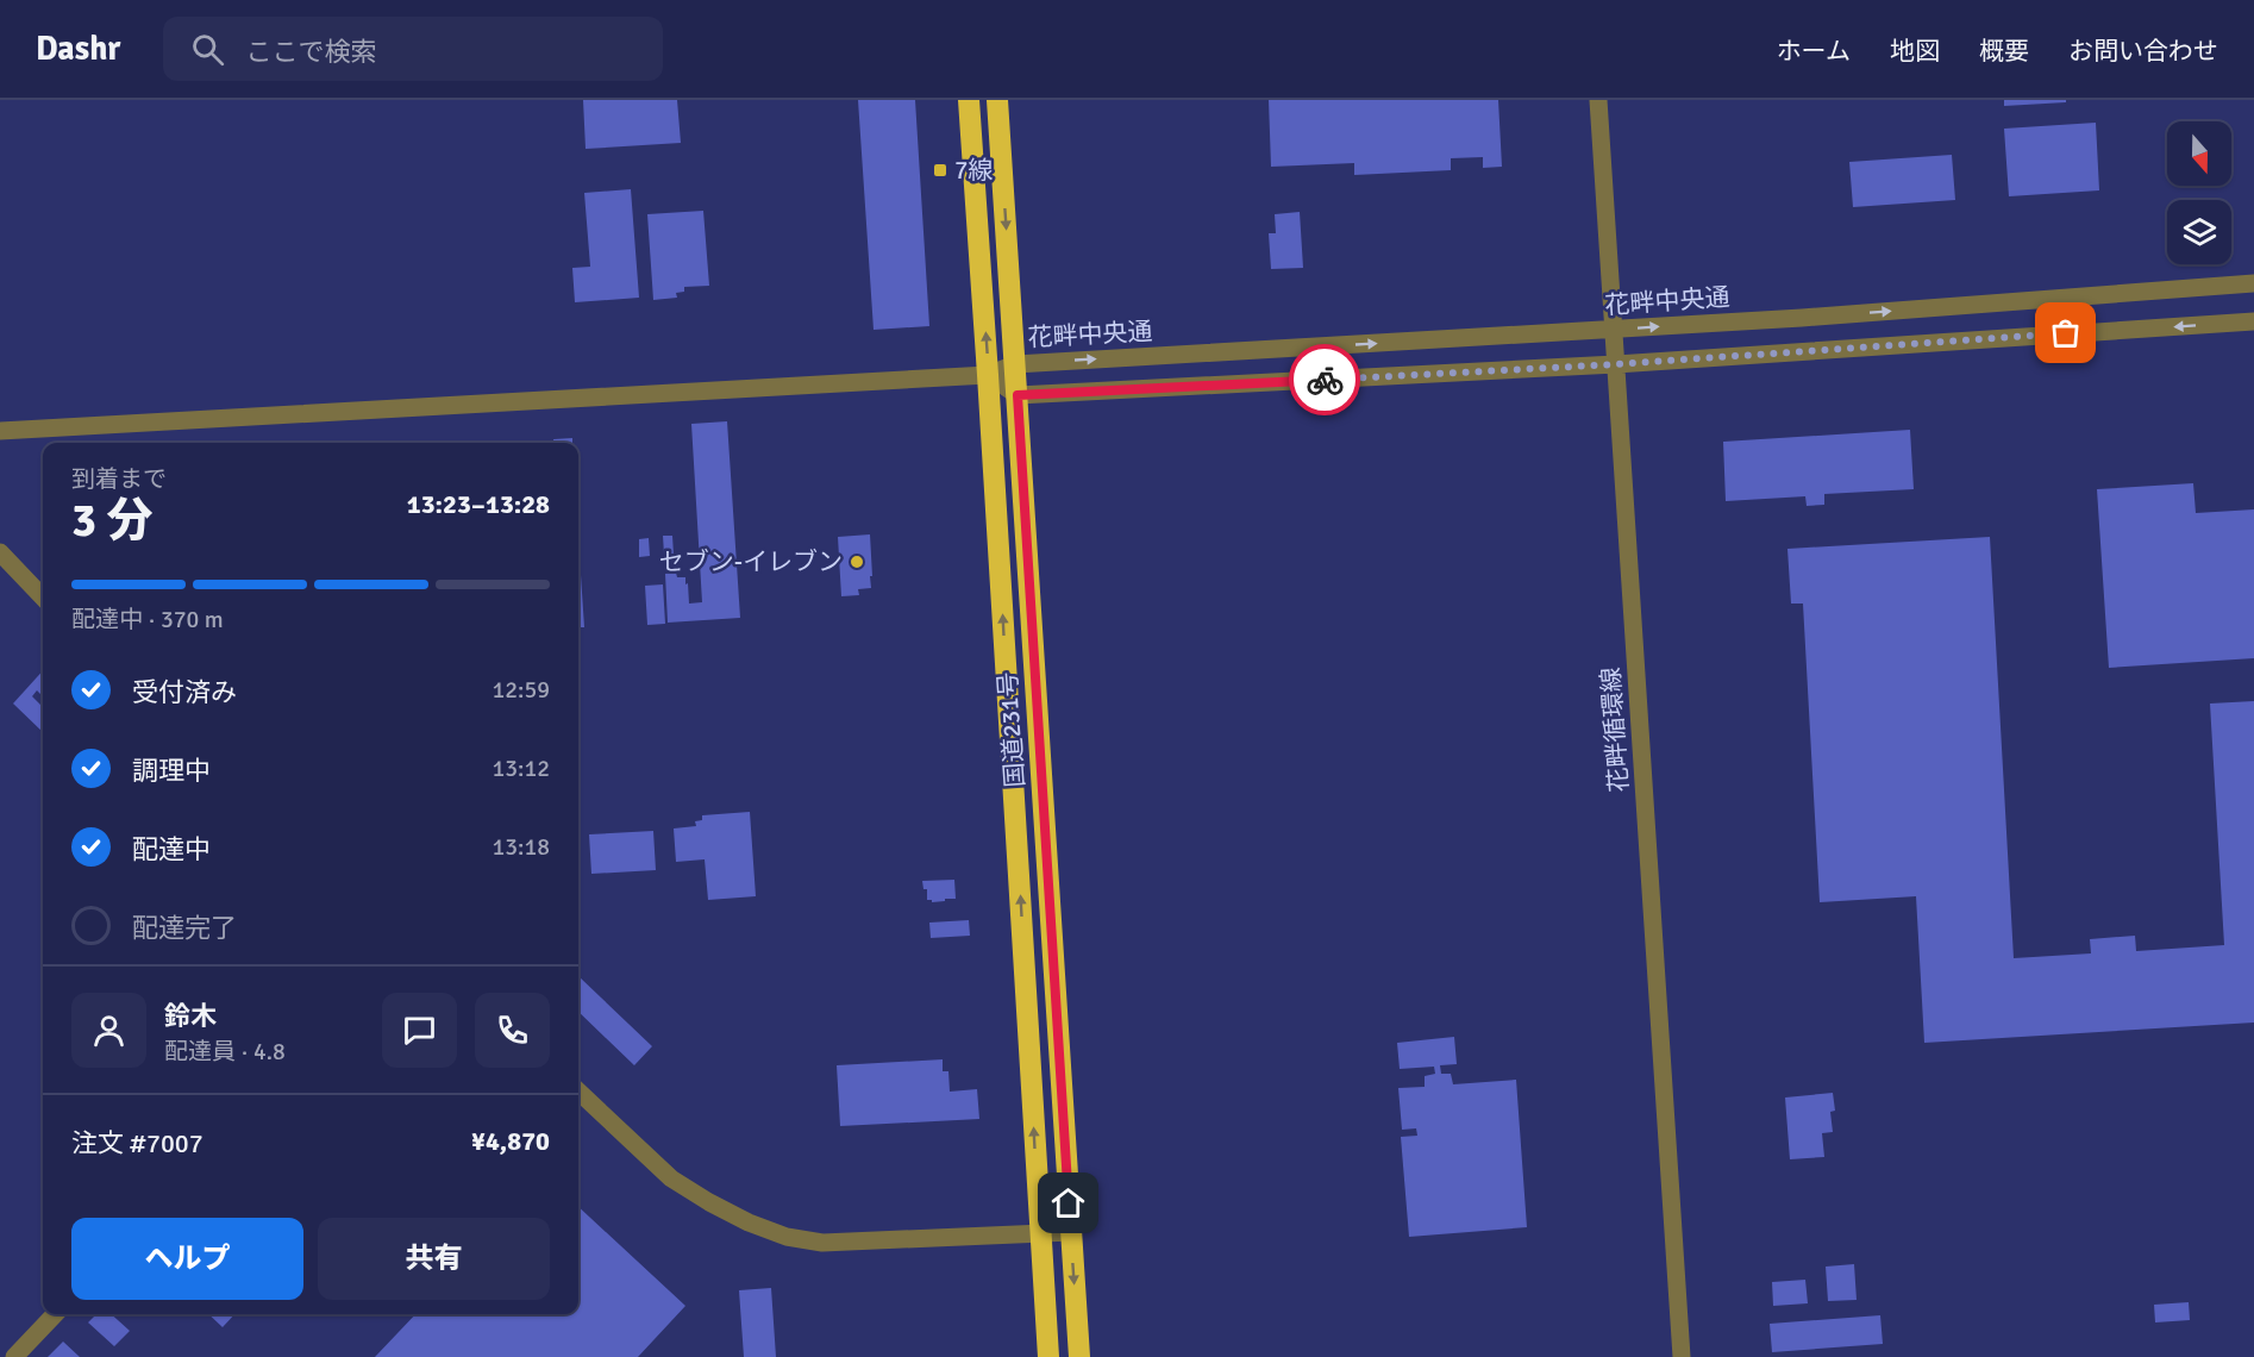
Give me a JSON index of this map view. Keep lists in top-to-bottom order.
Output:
{
  "streets": {
    "highway": ["国道231号"],
    "street": ["花畔中央通", "花畔循環線"]
  },
  "crossings": [
    ["花畔中央通", "国道231号"],
    ["花畔中央通", "花畔循環線"]
  ],
  "places": {
    "transit": ["7線"],
    "other": ["セブン-イレブン"]
  },
  "north": "bottom",
  "page": {
    "header": "Dashr",
    "search": "ここで検索",
    "nav": [
      "ホーム",
      "地図",
      "概要",
      "お問い合わせ"
    ],
    "heading": ["3 分", "到着まで", "13:23–13:28"],
    "panel": [
      "鈴木",
      "配達員 · 4.8",
      "注文 #7007",
      "¥4,870"
    ],
    "bar": "配達中 · 370 m",
    "list": [
      ["受付済み", "12:59"],
      ["調理中", "13:12"],
      ["配達中", "13:18"],
      "配達完了"
    ],
    "buttons": ["ヘルプ", "共有"]
  }
}
